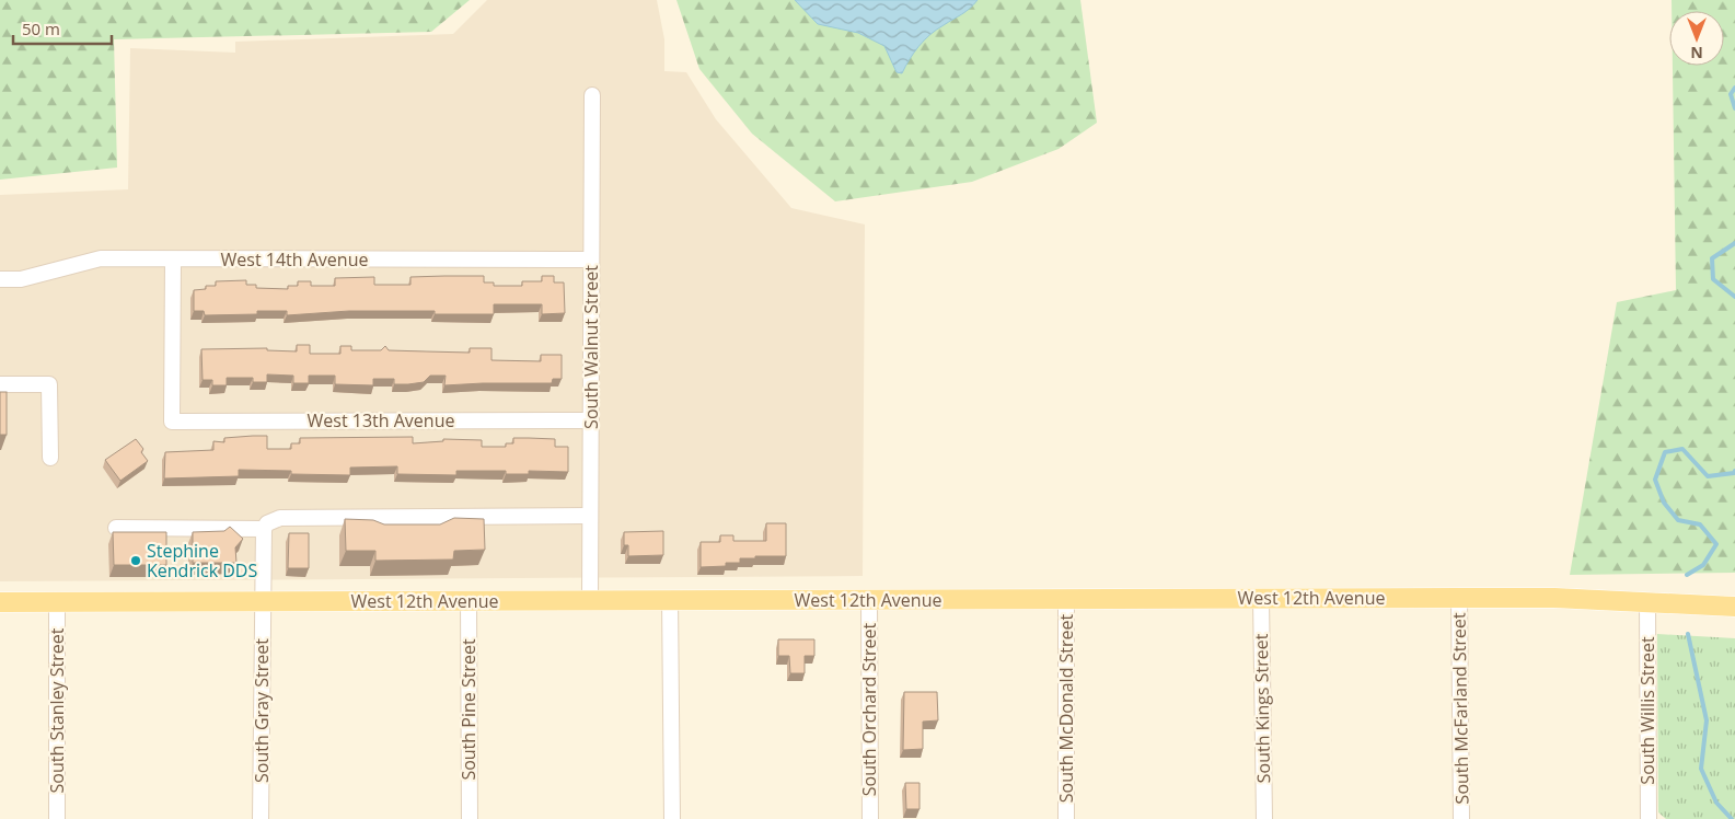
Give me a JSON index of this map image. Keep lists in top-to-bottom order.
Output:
{
  "streets": {
    "main road": ["West 12th Avenue"],
    "street": [
      "West 14th Avenue",
      "South Walnut Street",
      "West 13th Avenue",
      "South McDonald Street",
      "South Kings Street",
      "South McFarland Street",
      "South Pine Street",
      "South Orchard Street",
      "South Stanley Street",
      "South Gray Street",
      "South Willis Street"
    ]
  },
  "crossings": [
    ["West 14th Avenue", "South Walnut Street"],
    ["West 14th Avenue", "West 13th Avenue"],
    ["South Walnut Street", "West 13th Avenue"],
    ["South Walnut Street", "West 12th Avenue"],
    ["West 12th Avenue", "South McDonald Street"],
    ["West 12th Avenue", "South Kings Street"],
    ["West 12th Avenue", "South McFarland Street"],
    ["West 12th Avenue", "South Pine Street"],
    ["West 12th Avenue", "South Orchard Street"],
    ["West 12th Avenue", "South Stanley Street"],
    ["West 12th Avenue", "South Gray Street"],
    ["West 12th Avenue", "South Willis Street"]
  ],
  "places": ["Stephine Kendrick DDS"],
  "scale_bar": "50 m",
  "north": "bottom"
}
